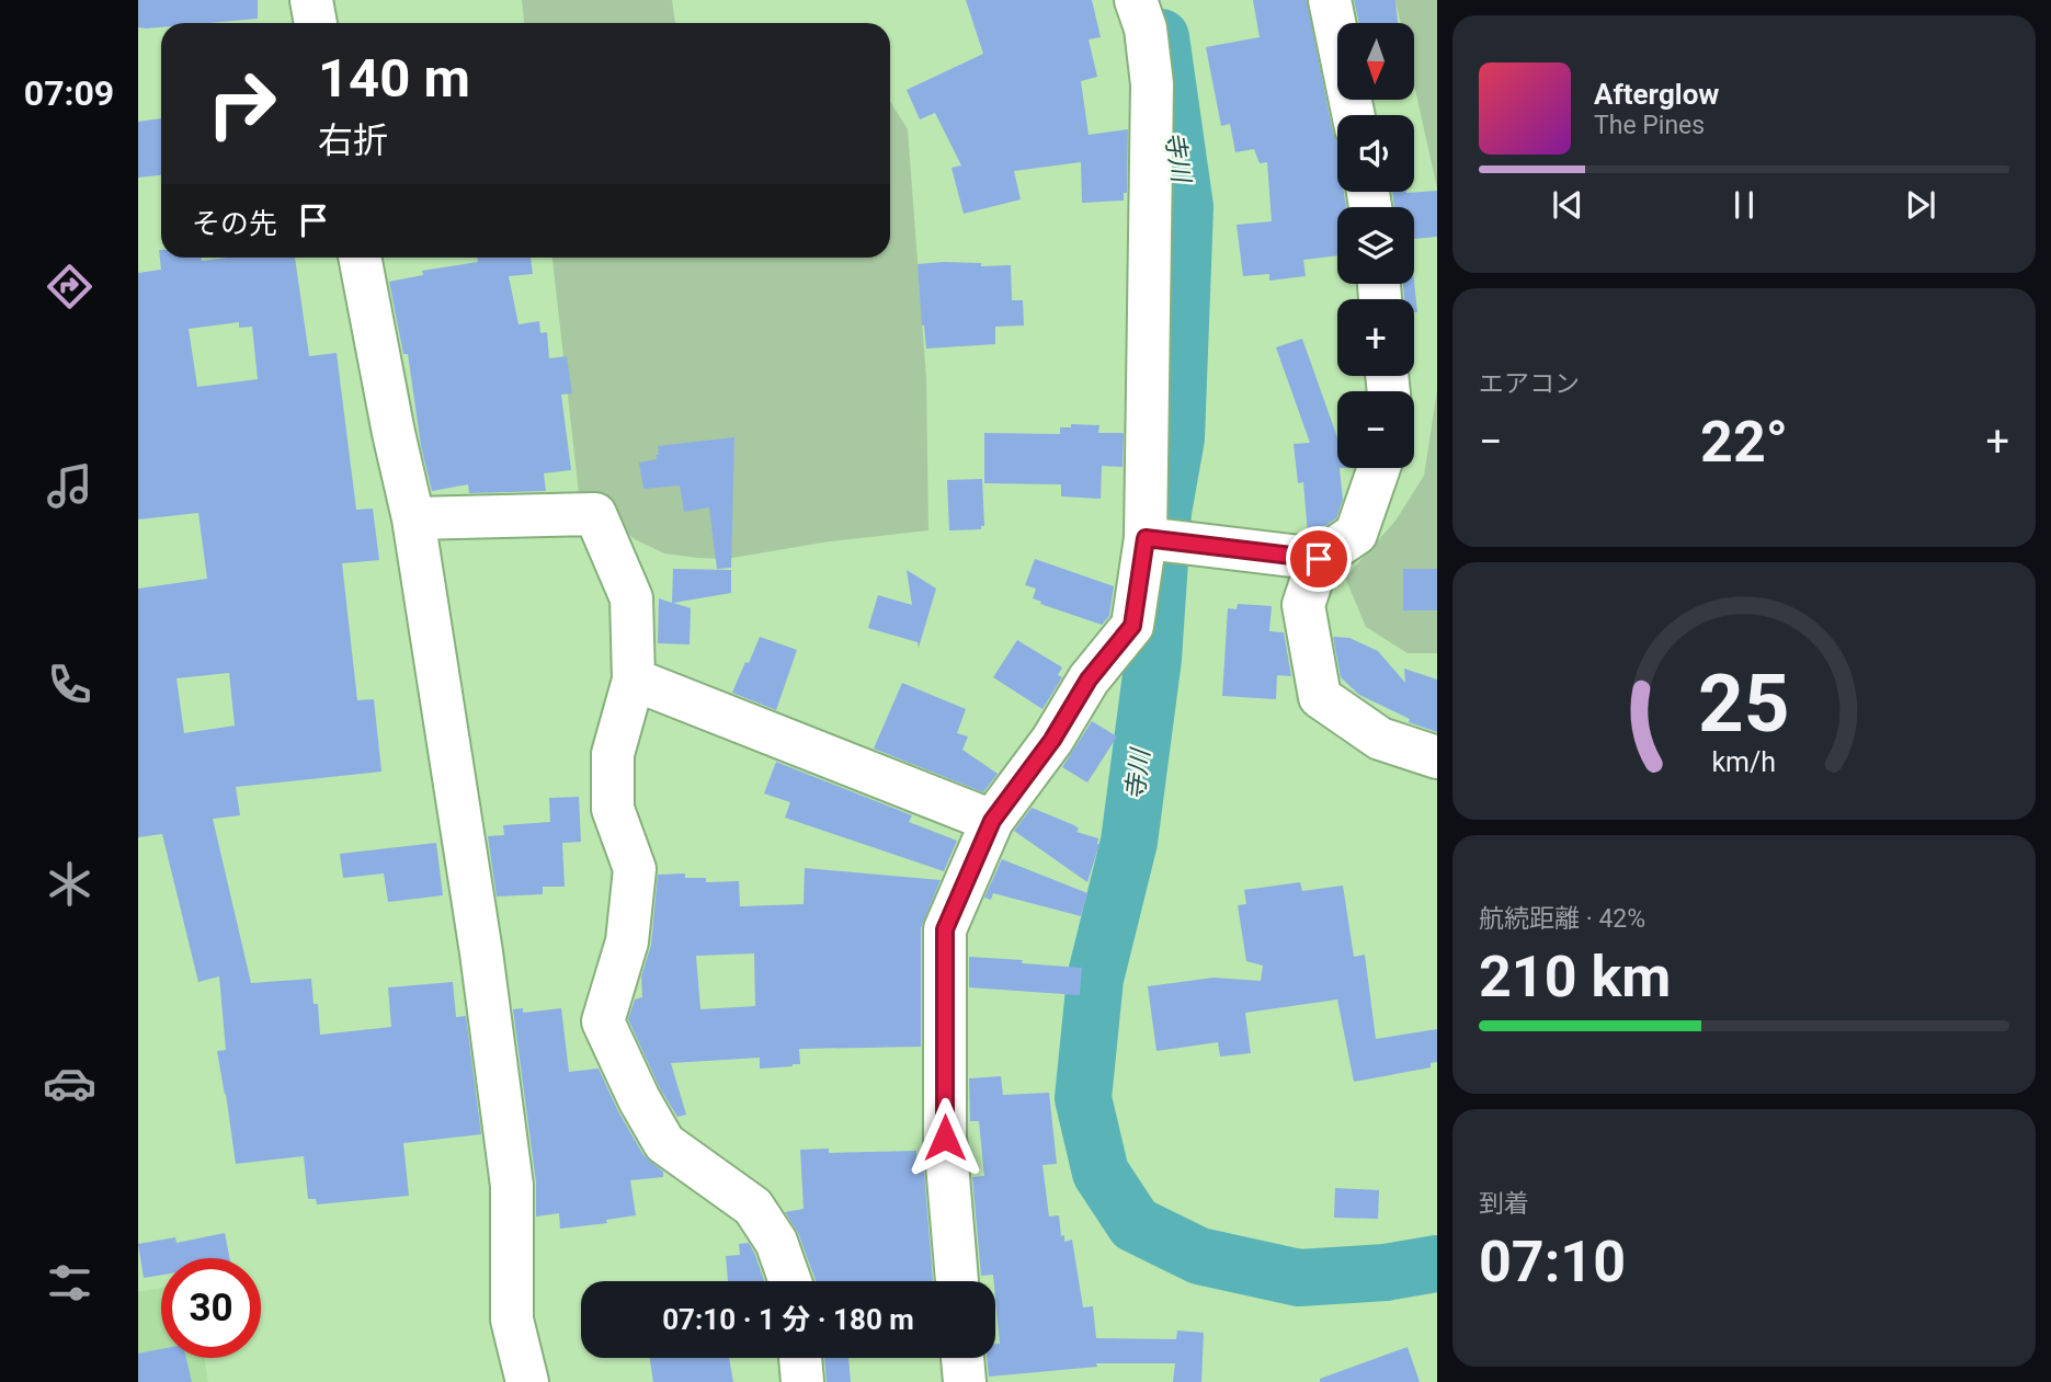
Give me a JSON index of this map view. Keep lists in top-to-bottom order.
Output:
{
  "water": ["寺川"],
  "north": "bottom",
  "page": {
    "tabs": "07:09",
    "map_buttons": ["+", "−"],
    "turn": ["140 m", "右折"],
    "song": ["Afterglow", "The Pines"],
    "then": "その先",
    "tile": [
      "エアコン",
      ["航続距離 · 42%", "210 km"],
      ["到着", "07:10"]
    ],
    "heat": ["−", "22°", "+"],
    "limit": "30",
    "trip": "07:10 · 1 分 · 180 m",
    "gauge": ["25", "km/h"]
  }
}
